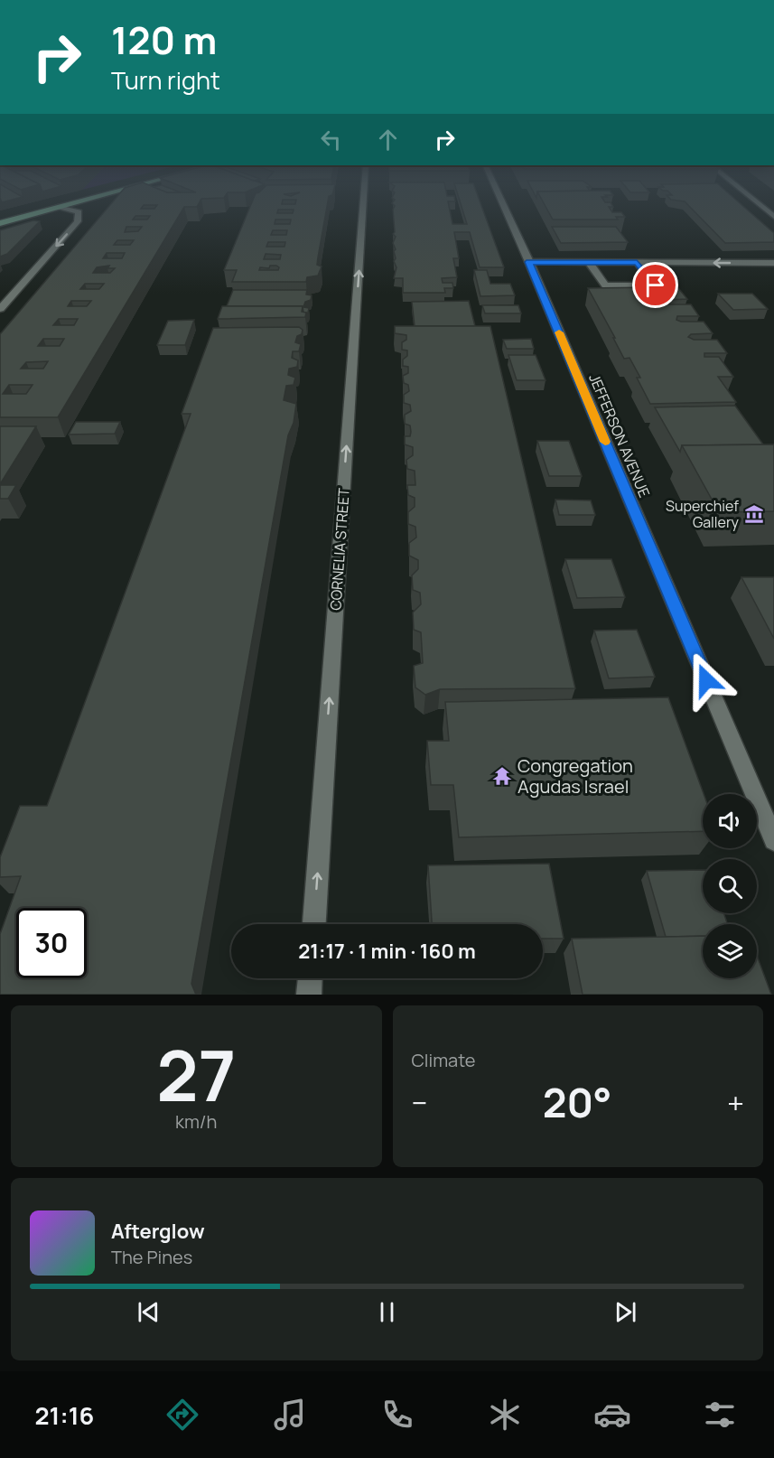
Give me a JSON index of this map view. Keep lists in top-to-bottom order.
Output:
{
  "streets": {
    "street": ["JEFFERSON AVENUE", "CORNELIA STREET"]
  },
  "one_way": ["CORNELIA STREET"],
  "places": {
    "museum": ["Superchief Gallery"],
    "temple": ["Congregation Agudas Israel"]
  },
  "page": {
    "turn": ["120 m", "Turn right"],
    "limit": "30",
    "trip": "21:17 · 1 min · 160 m",
    "tile": [
      ["27", "km/h"],
      "Climate"
    ],
    "heat": ["−", "20°", "+"],
    "song": ["Afterglow", "The Pines"],
    "tabs": "21:16"
  }
}
